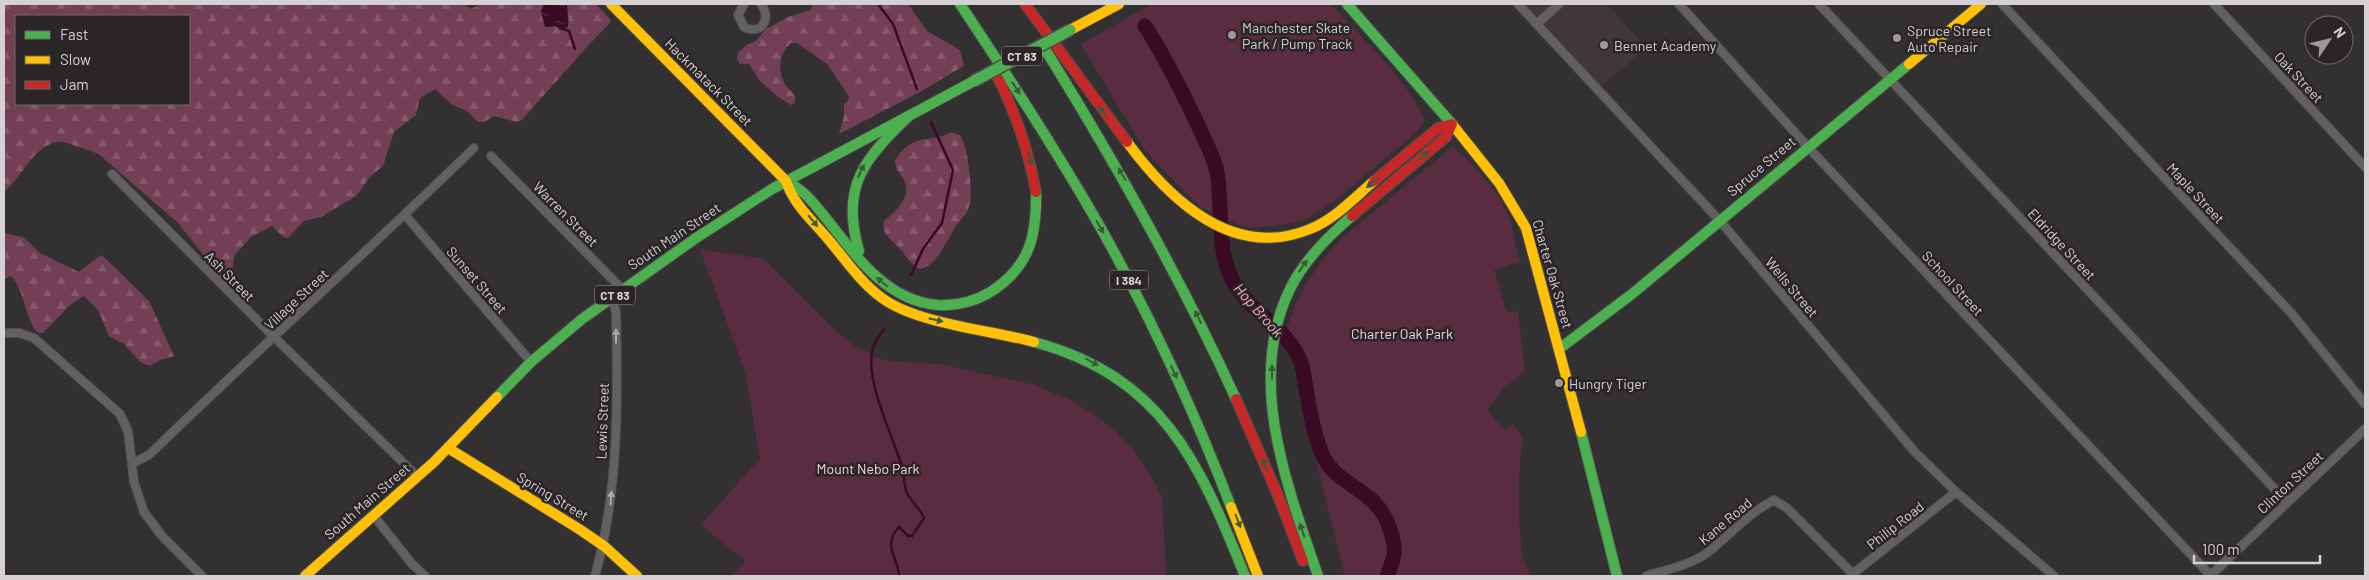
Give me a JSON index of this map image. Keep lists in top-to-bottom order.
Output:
{
  "streets": {
    "main road": [
      "CT 83",
      "Hackmatack Street",
      "Spruce Street",
      "South Main Street",
      "Charter Oak Street",
      "I 384",
      "Spring Street"
    ],
    "street": [
      "Oak Street",
      "Maple Street",
      "Warren Street",
      "Eldridge Street",
      "Ash Street",
      "Sunset Street",
      "School Street",
      "Wells Street",
      "Village Street",
      "Lewis Street",
      "Clinton Street",
      "Kane Road",
      "Philip Road"
    ]
  },
  "crossings": [
    ["Hackmatack Street", "South Main Street"],
    ["Spruce Street", "Eldridge Street"],
    ["Spruce Street", "Charter Oak Street"],
    ["Spruce Street", "School Street"],
    ["Spruce Street", "Wells Street"],
    ["Warren Street", "South Main Street"],
    ["South Main Street", "Ash Street"],
    ["South Main Street", "Sunset Street"],
    ["South Main Street", "Lewis Street"],
    ["South Main Street", "Spring Street"],
    ["Eldridge Street", "Clinton Street"],
    ["Ash Street", "Village Street"],
    ["Sunset Street", "Village Street"],
    ["School Street", "Clinton Street"],
    ["Wells Street", "Philip Road"],
    ["Lewis Street", "Spring Street"],
    ["Kane Road", "Philip Road"]
  ],
  "one_way": ["Lewis Street"],
  "water": ["Hop Brook"],
  "parks": ["Charter Oak Park", "Mount Nebo Park"],
  "places": [
    "Manchester Skate Park / Pump Track",
    "Spruce Street Auto Repair",
    "Bennet Academy",
    "Hungry Tiger"
  ],
  "legend": ["Fast", "Slow", "Jam"],
  "scale_bar": "100 m",
  "north": "top right"
}
